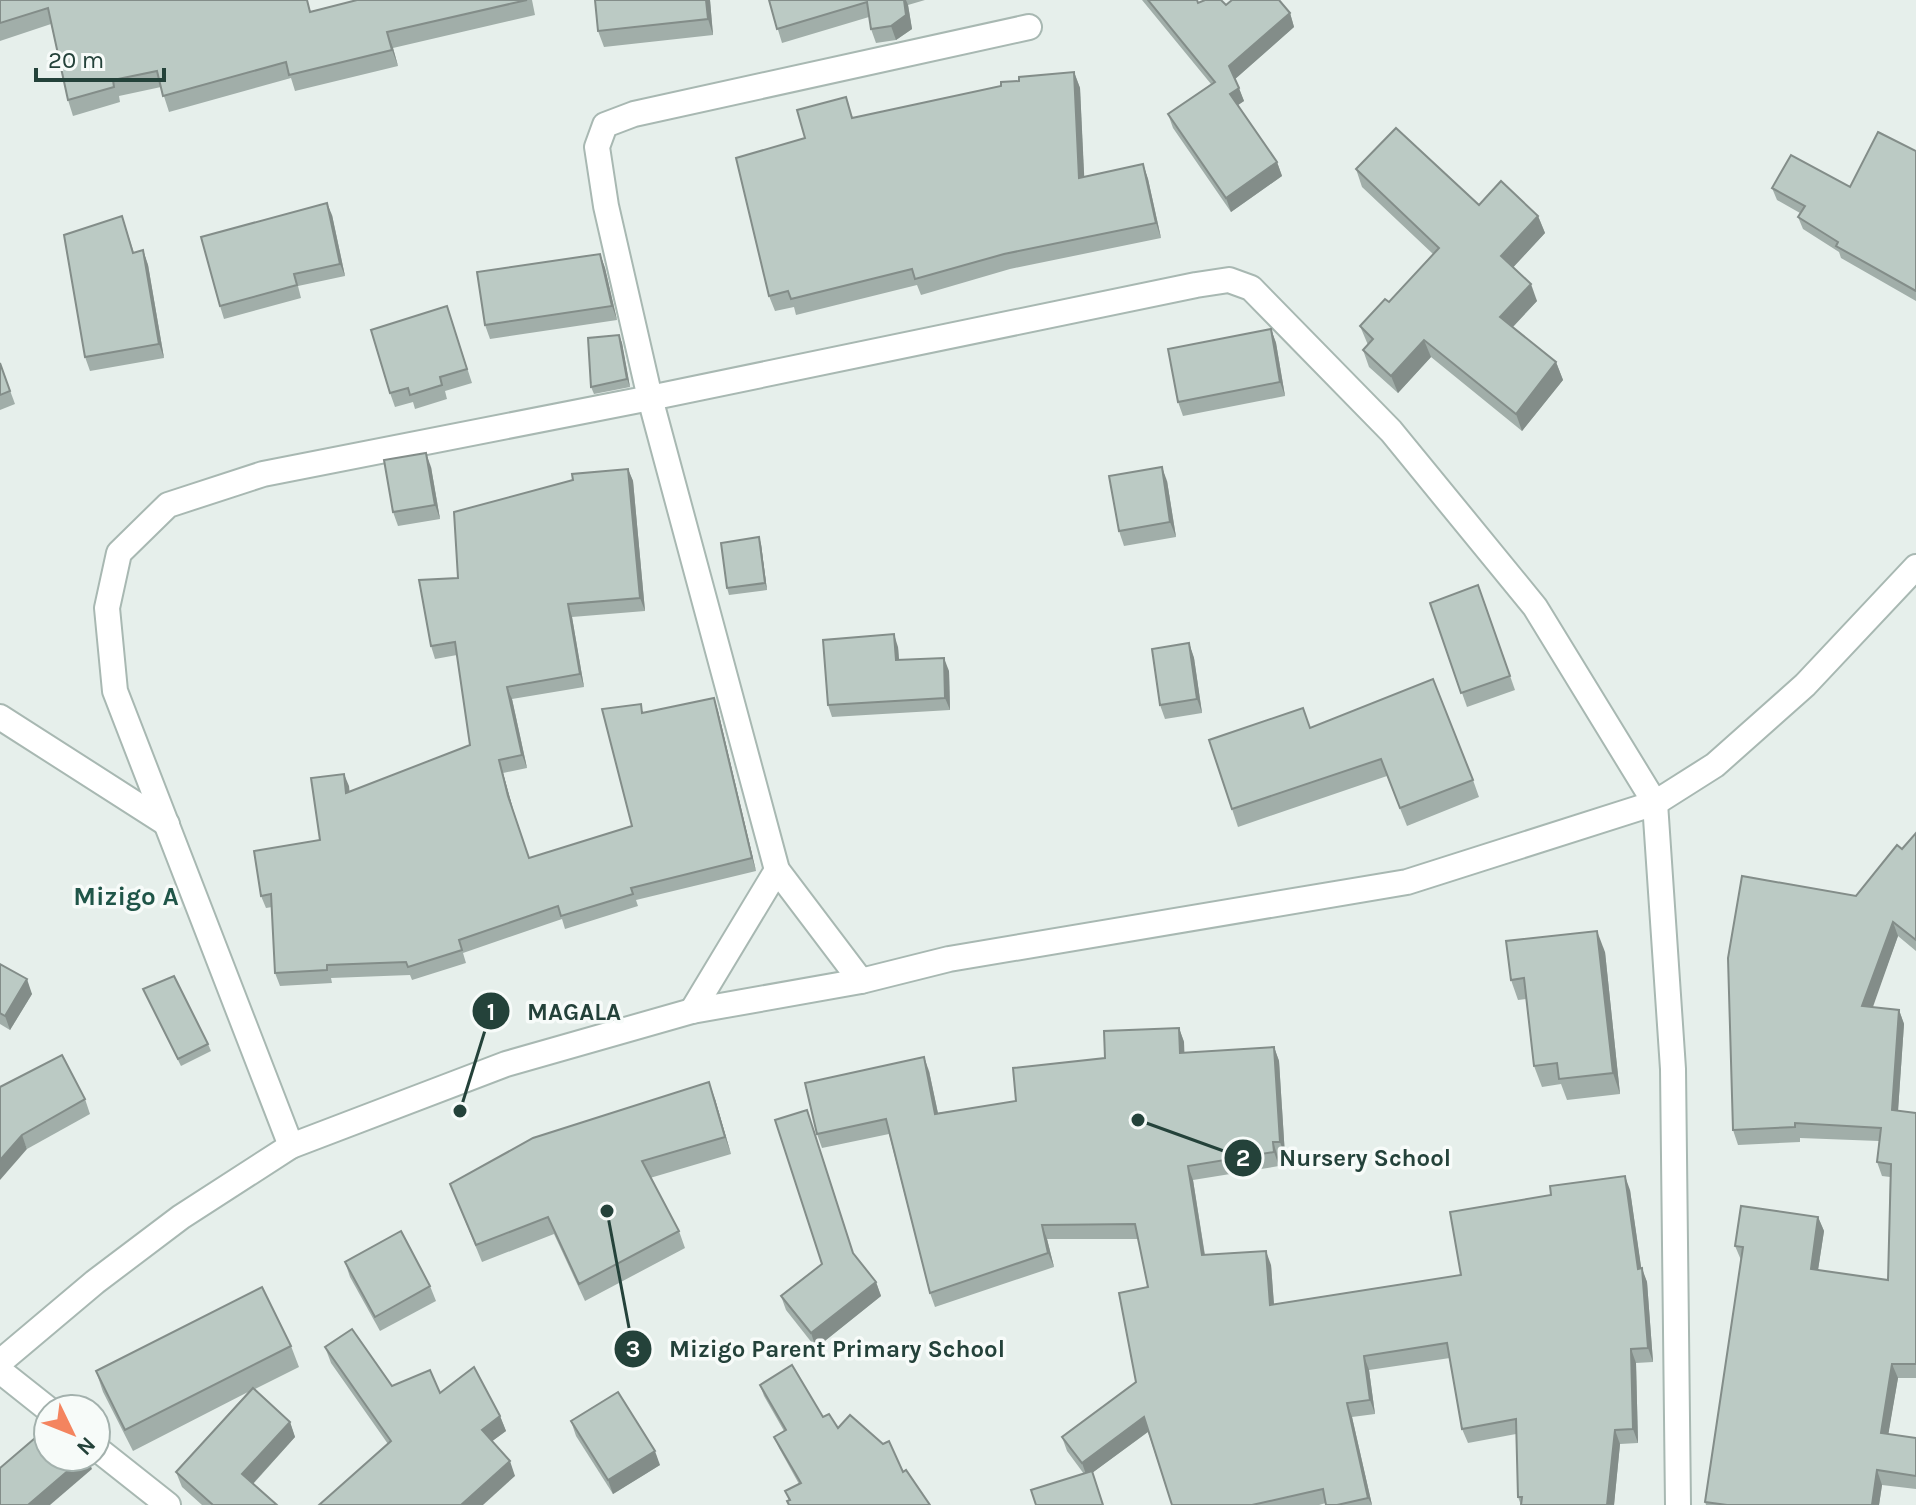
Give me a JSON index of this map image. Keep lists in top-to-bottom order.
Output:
{
  "districts": ["Mizigo A"],
  "places": ["MAGALA", "Nursery School", "Mizigo Parent Primary School"],
  "scale_bar": "20 m",
  "north": "bottom right"
}
